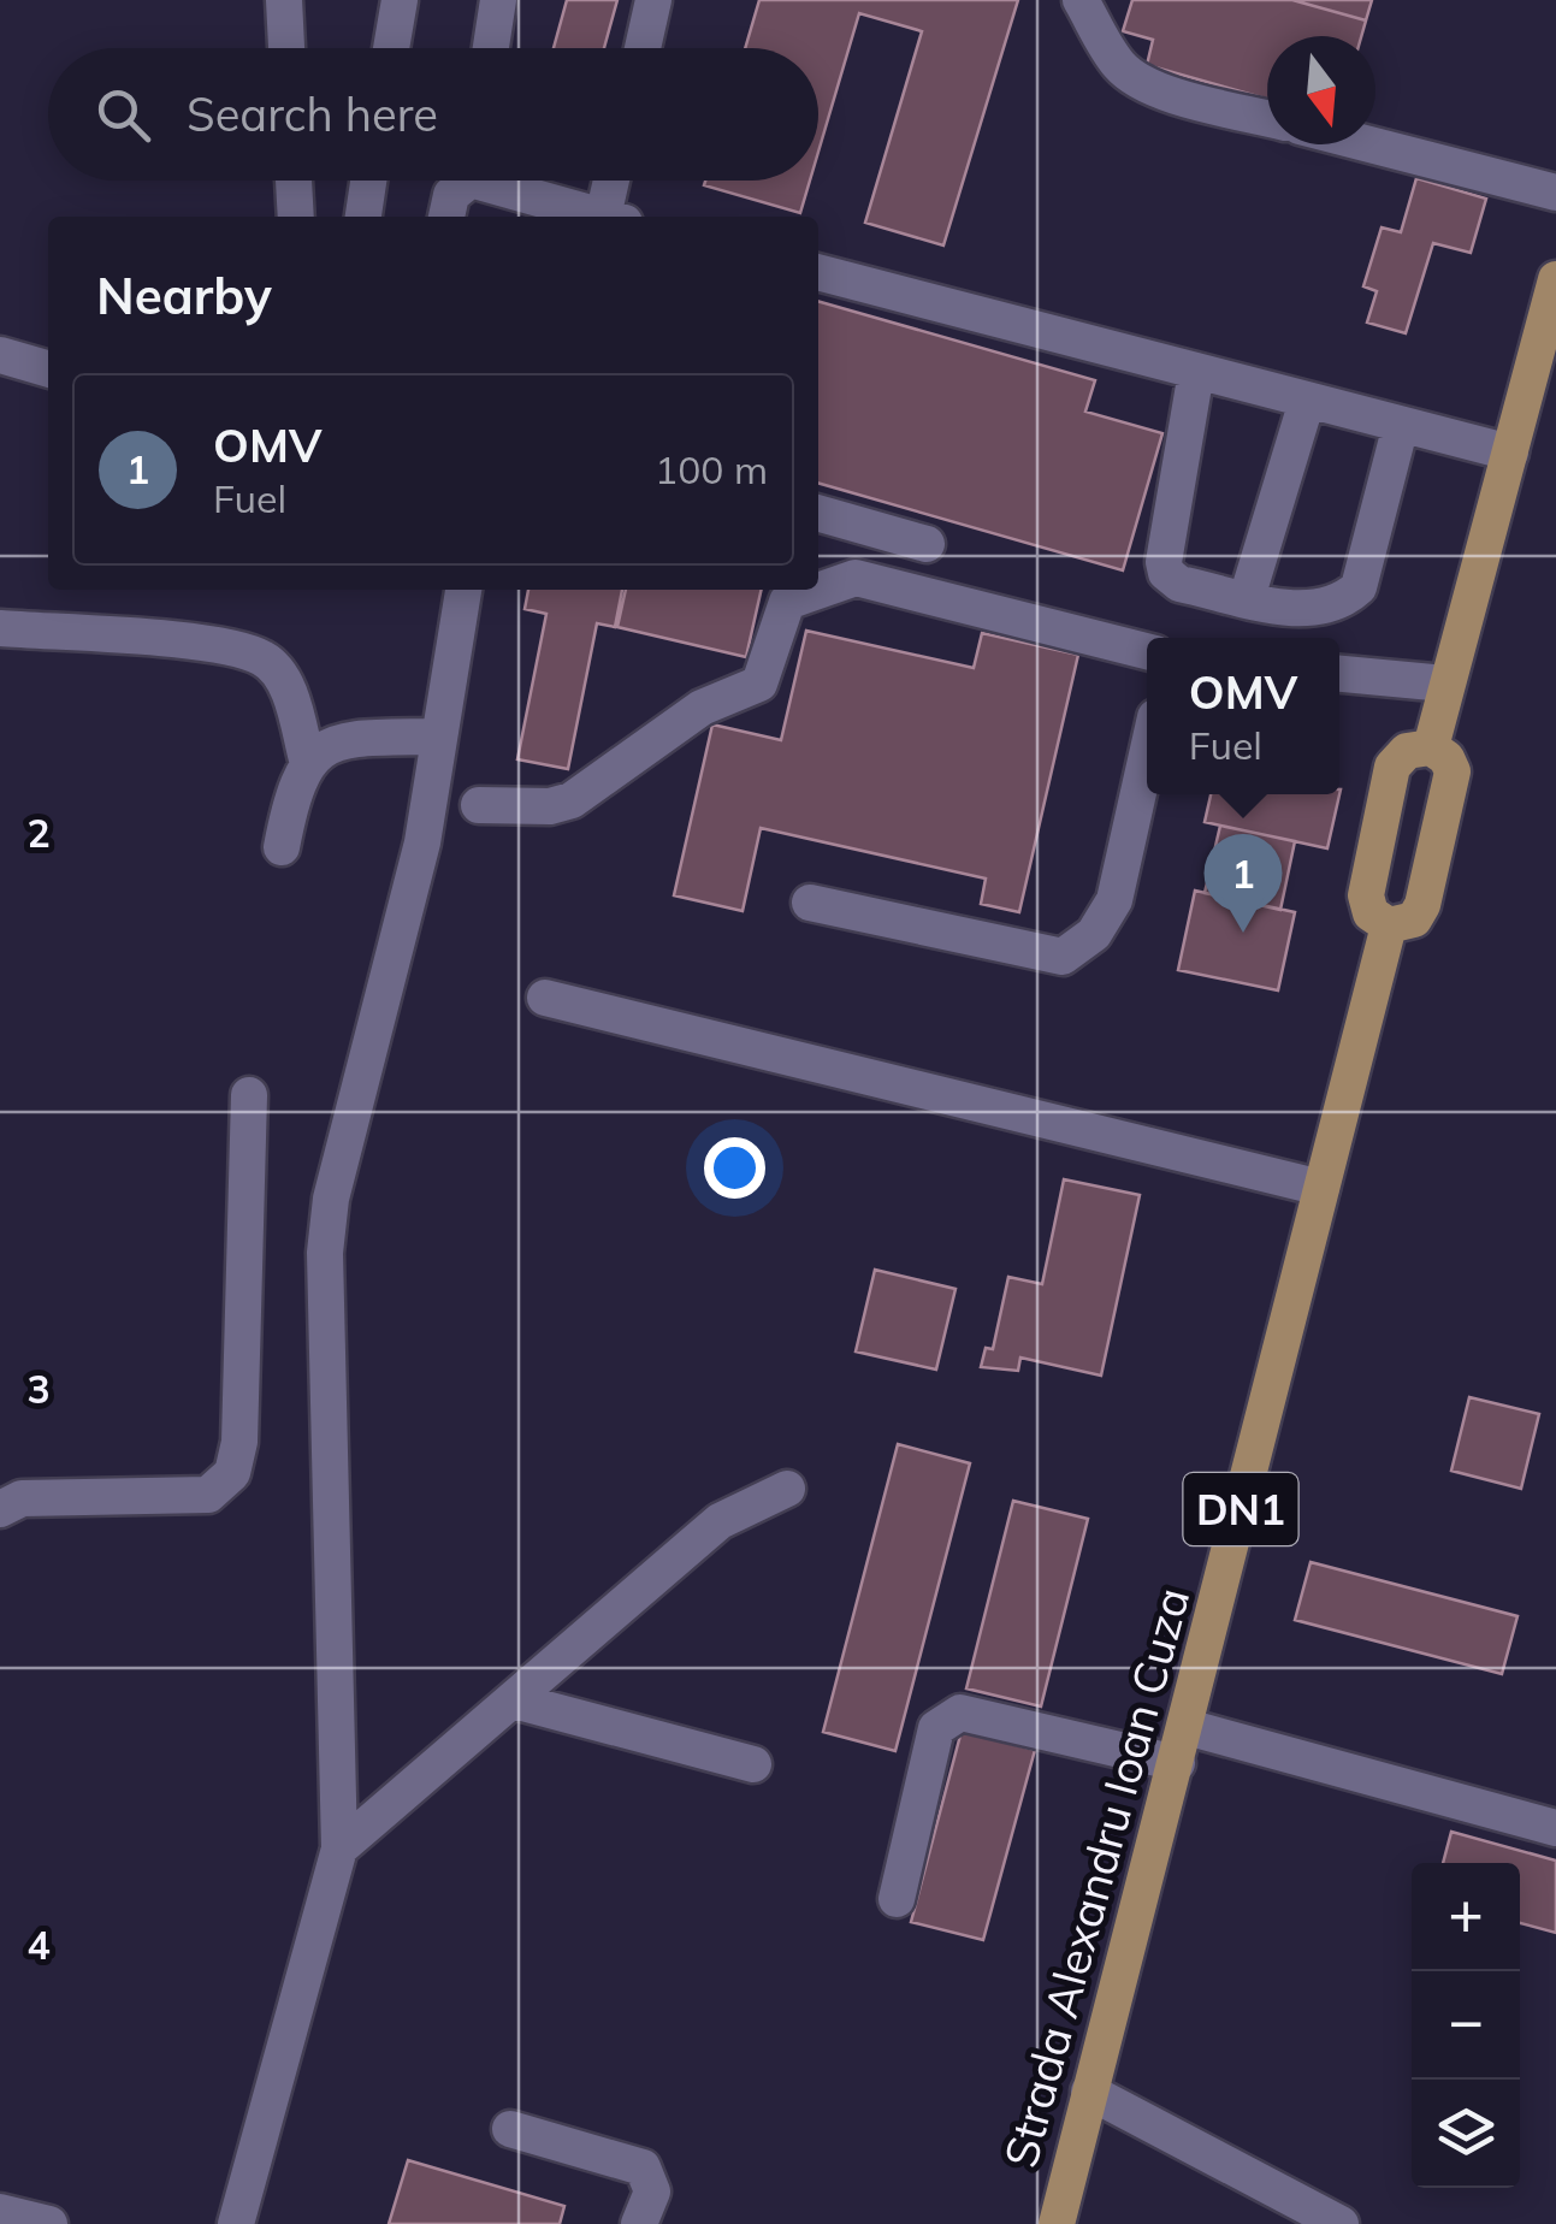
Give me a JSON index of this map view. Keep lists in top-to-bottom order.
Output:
{
  "streets": {
    "main road": ["DN1", "Strada Alexandru Ioan Cuza"]
  },
  "north": "bottom",
  "page": {
    "search": "Search here",
    "heading": "Nearby",
    "list": [
      {
        "mark": "1",
        "name": "OMV",
        "note": "Fuel",
        "value": "100 m"
      }
    ],
    "popup": ["OMV", "Fuel"],
    "pins": "1",
    "map_buttons": ["+", "−"]
  },
  "grid": {
    "rows": ["2", "3", "4"]
  }
}
